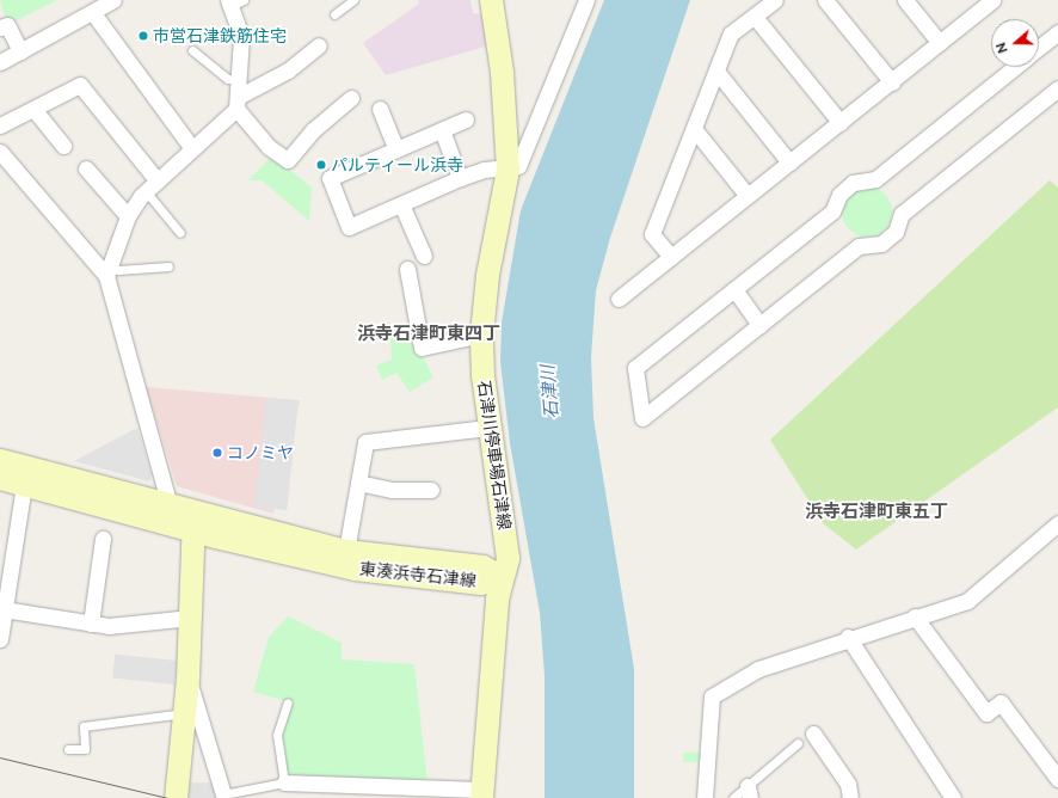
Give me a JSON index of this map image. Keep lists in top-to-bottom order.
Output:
{
  "streets": {
    "street": ["石津川停車場石津線", "東湊浜寺石津線"]
  },
  "crossings": [
    ["石津川停車場石津線", "東湊浜寺石津線"]
  ],
  "districts": ["浜寺石津町東四丁", "浜寺石津町東五丁"],
  "water": ["石津川"],
  "places": ["市営石津鉄筋住宅", "パルティール浜寺", "コノミヤ"],
  "north": "left"
}
